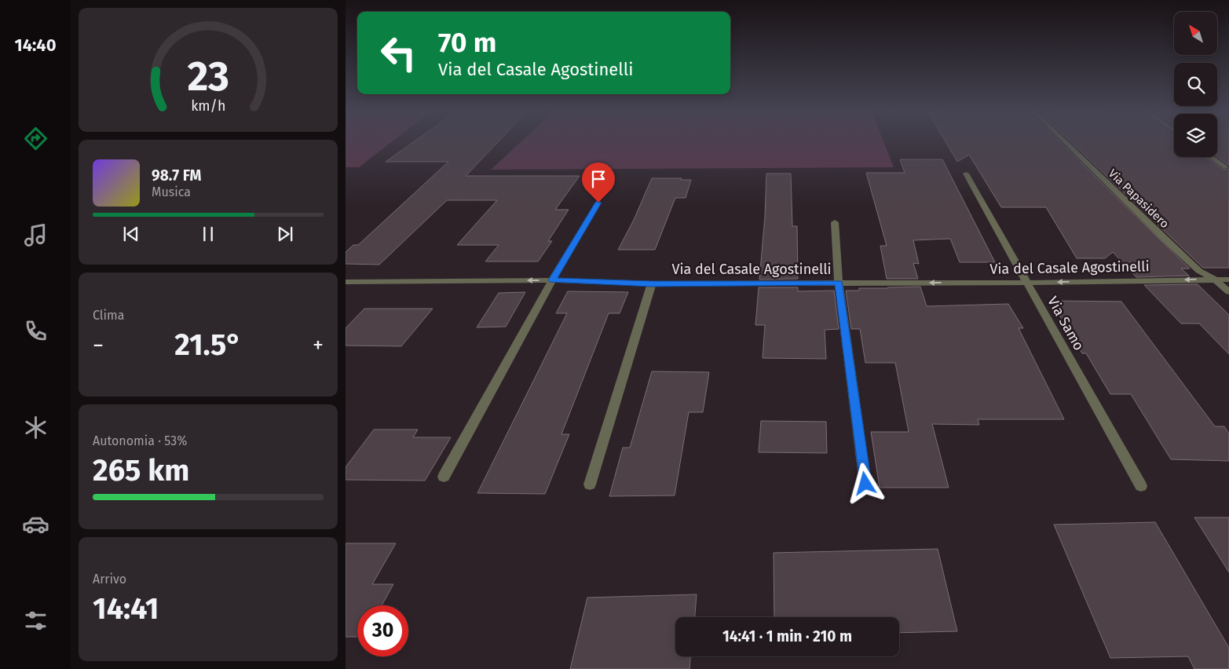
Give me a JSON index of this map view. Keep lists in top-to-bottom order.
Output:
{
  "streets": {
    "street": ["Via Papasidero", "Via del Casale Agostinelli", "Via Samo"]
  },
  "crossings": [
    ["Via Papasidero", "Via del Casale Agostinelli"],
    ["Via del Casale Agostinelli", "Via Samo"]
  ],
  "one_way": ["Via del Casale Agostinelli"],
  "north": "top left",
  "page": {
    "tabs": "14:40",
    "turn": ["70 m", "Via del Casale Agostinelli"],
    "song": ["98.7 FM", "Musica"],
    "tile": [
      "Clima",
      ["Autonomia · 53%", "265 km"],
      ["Arrivo", "14:41"]
    ],
    "heat": ["−", "21.5°", "+"],
    "limit": "30",
    "trip": "14:41 · 1 min · 210 m",
    "gauge": ["23", "km/h"]
  }
}
